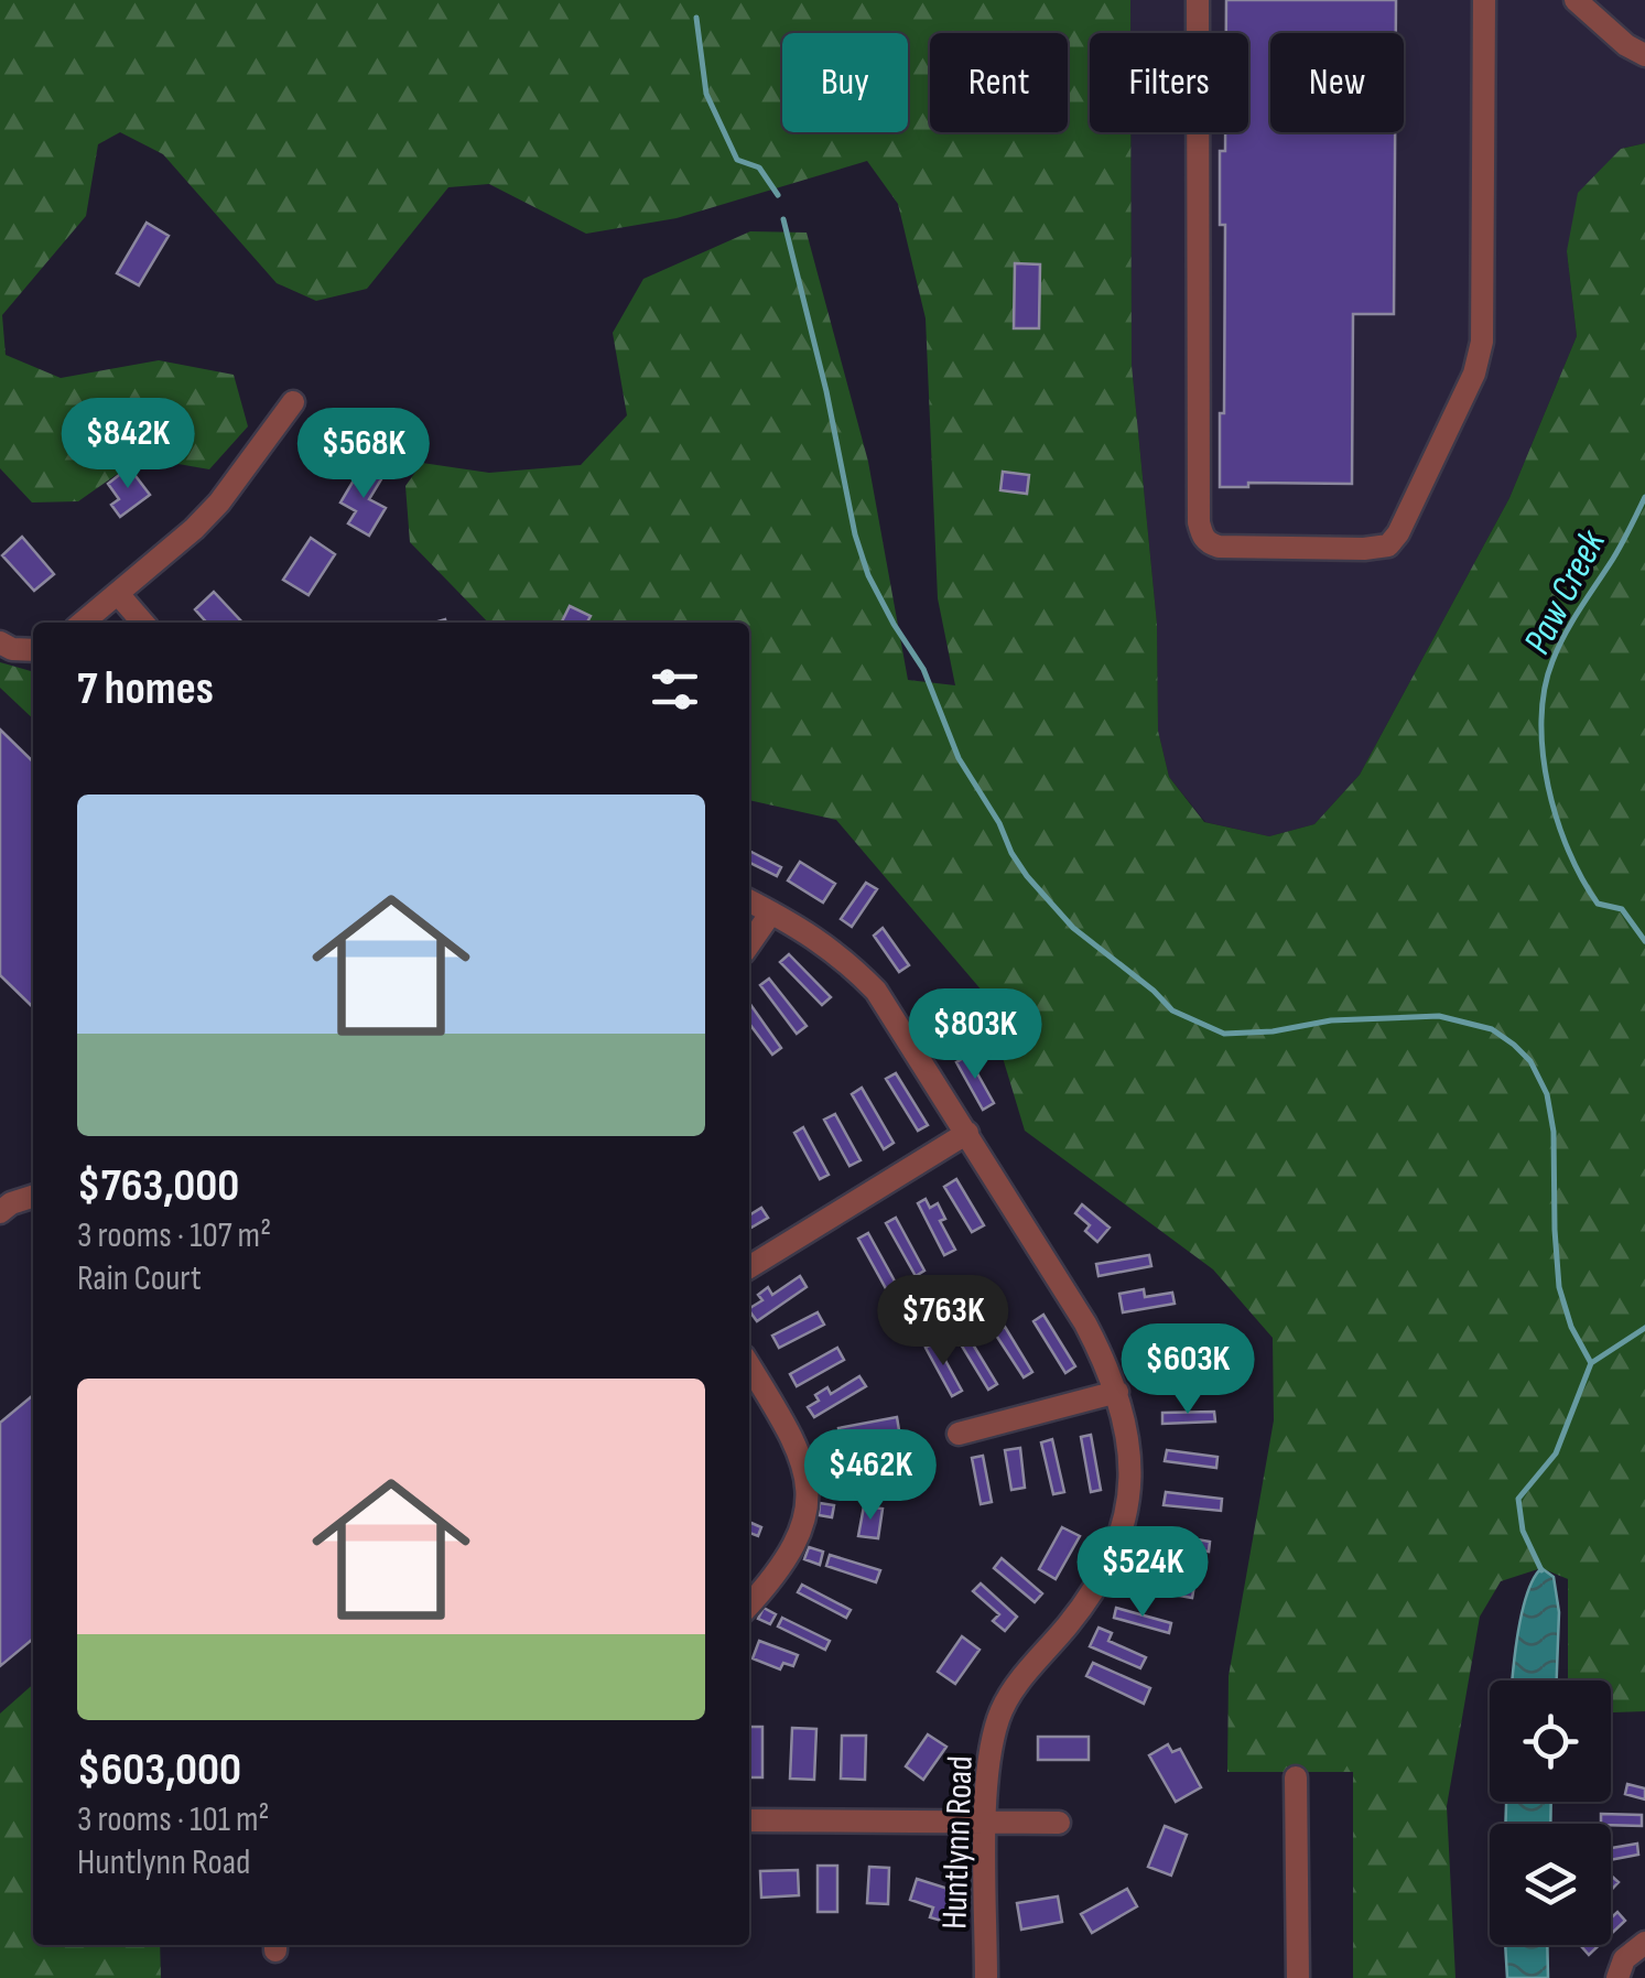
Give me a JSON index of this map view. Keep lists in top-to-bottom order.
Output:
{
  "streets": {
    "street": ["Huntlynn Road"]
  },
  "water": ["Paw Creek"],
  "page": {
    "chip": [
      "Buy",
      "Rent",
      "Filters",
      "New"
    ],
    "price": [
      "$842K",
      "$568K",
      "$803K",
      "$763K",
      "$603K",
      "$462K",
      "$524K"
    ],
    "heading": "7 homes",
    "list": [
      {
        "name": "$763,000",
        "note": "3 rooms · 107 m² · Rain Court"
      },
      {
        "name": "$603,000",
        "note": "3 rooms · 101 m² · Huntlynn Road"
      }
    ]
  }
}
